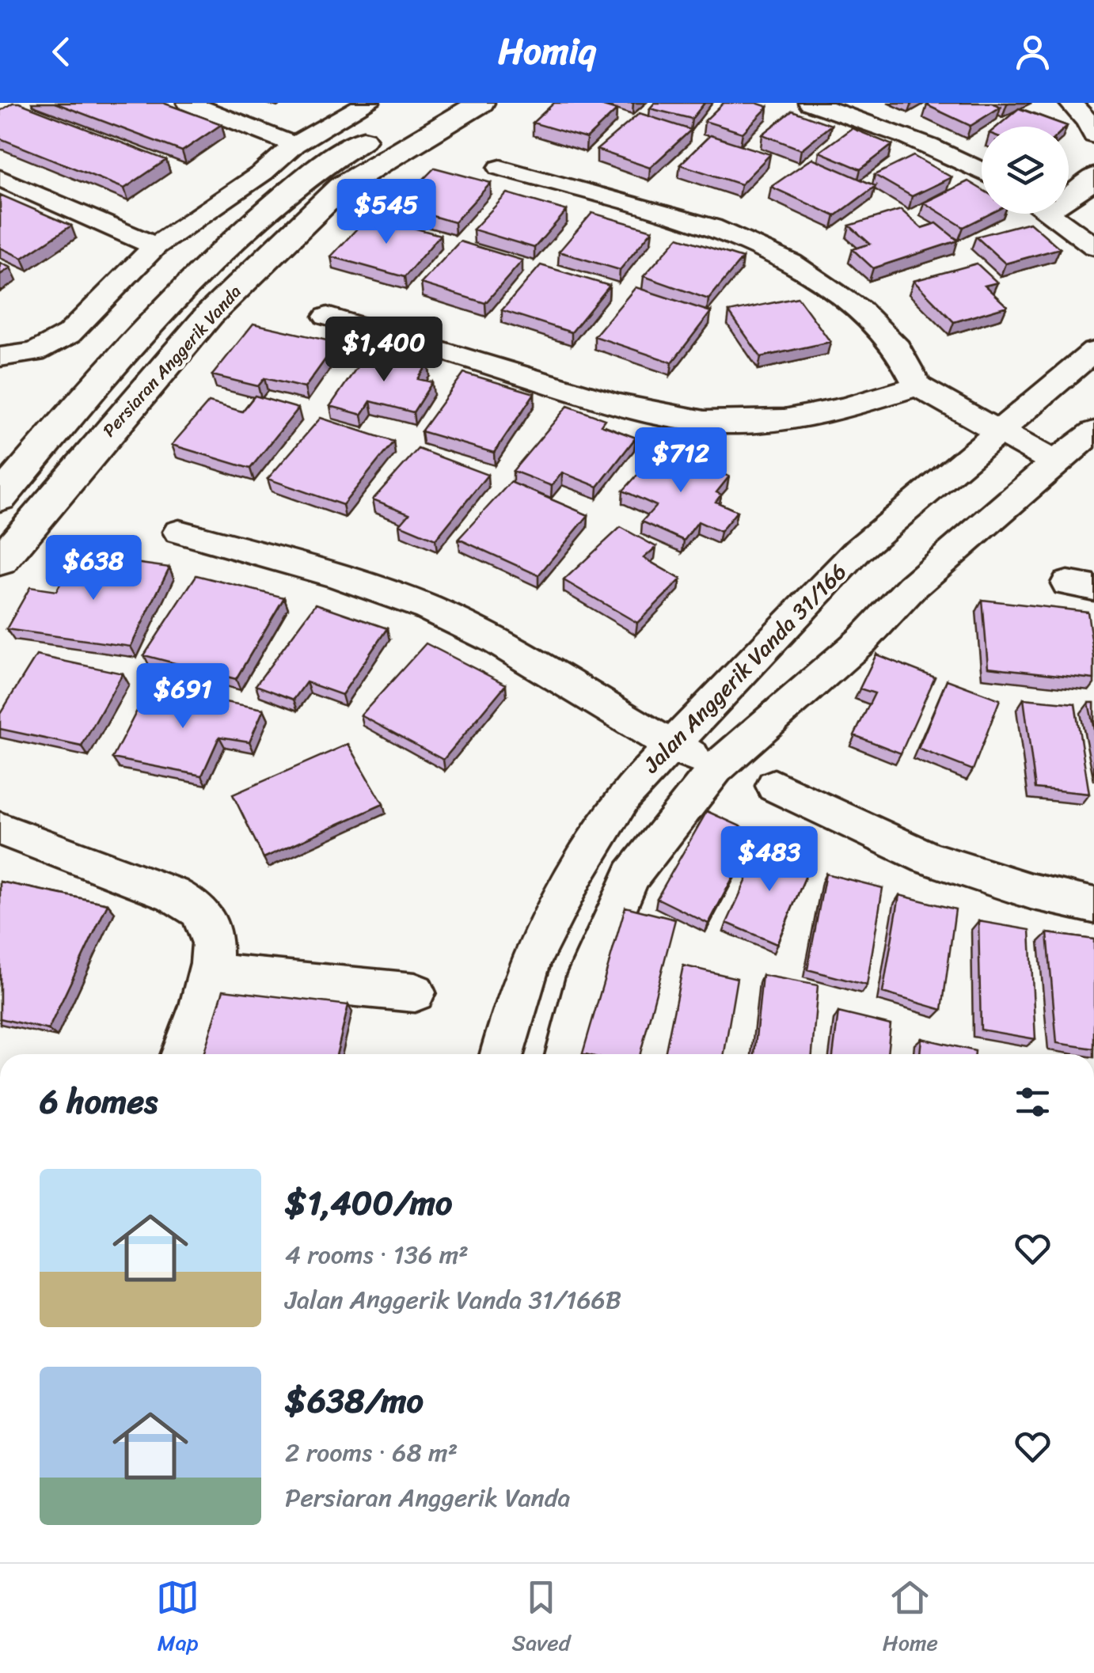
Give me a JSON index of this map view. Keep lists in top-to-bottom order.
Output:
{
  "streets": {
    "street": ["Persiaran Anggerik Vanda", "Jalan Anggerik Vanda 31/166"]
  },
  "page": {
    "header": "Homiq",
    "price": [
      "$545",
      "$1,400",
      "$712",
      "$638",
      "$691",
      "$483"
    ],
    "heading": "6 homes",
    "list": [
      {
        "name": "$1,400/mo",
        "note": "4 rooms · 136 m² · Jalan Anggerik Vanda 31/166B"
      },
      {
        "name": "$638/mo",
        "note": "2 rooms · 68 m² · Persiaran Anggerik Vanda"
      }
    ],
    "tabs": ["Map", "Saved", "Home"]
  }
}
